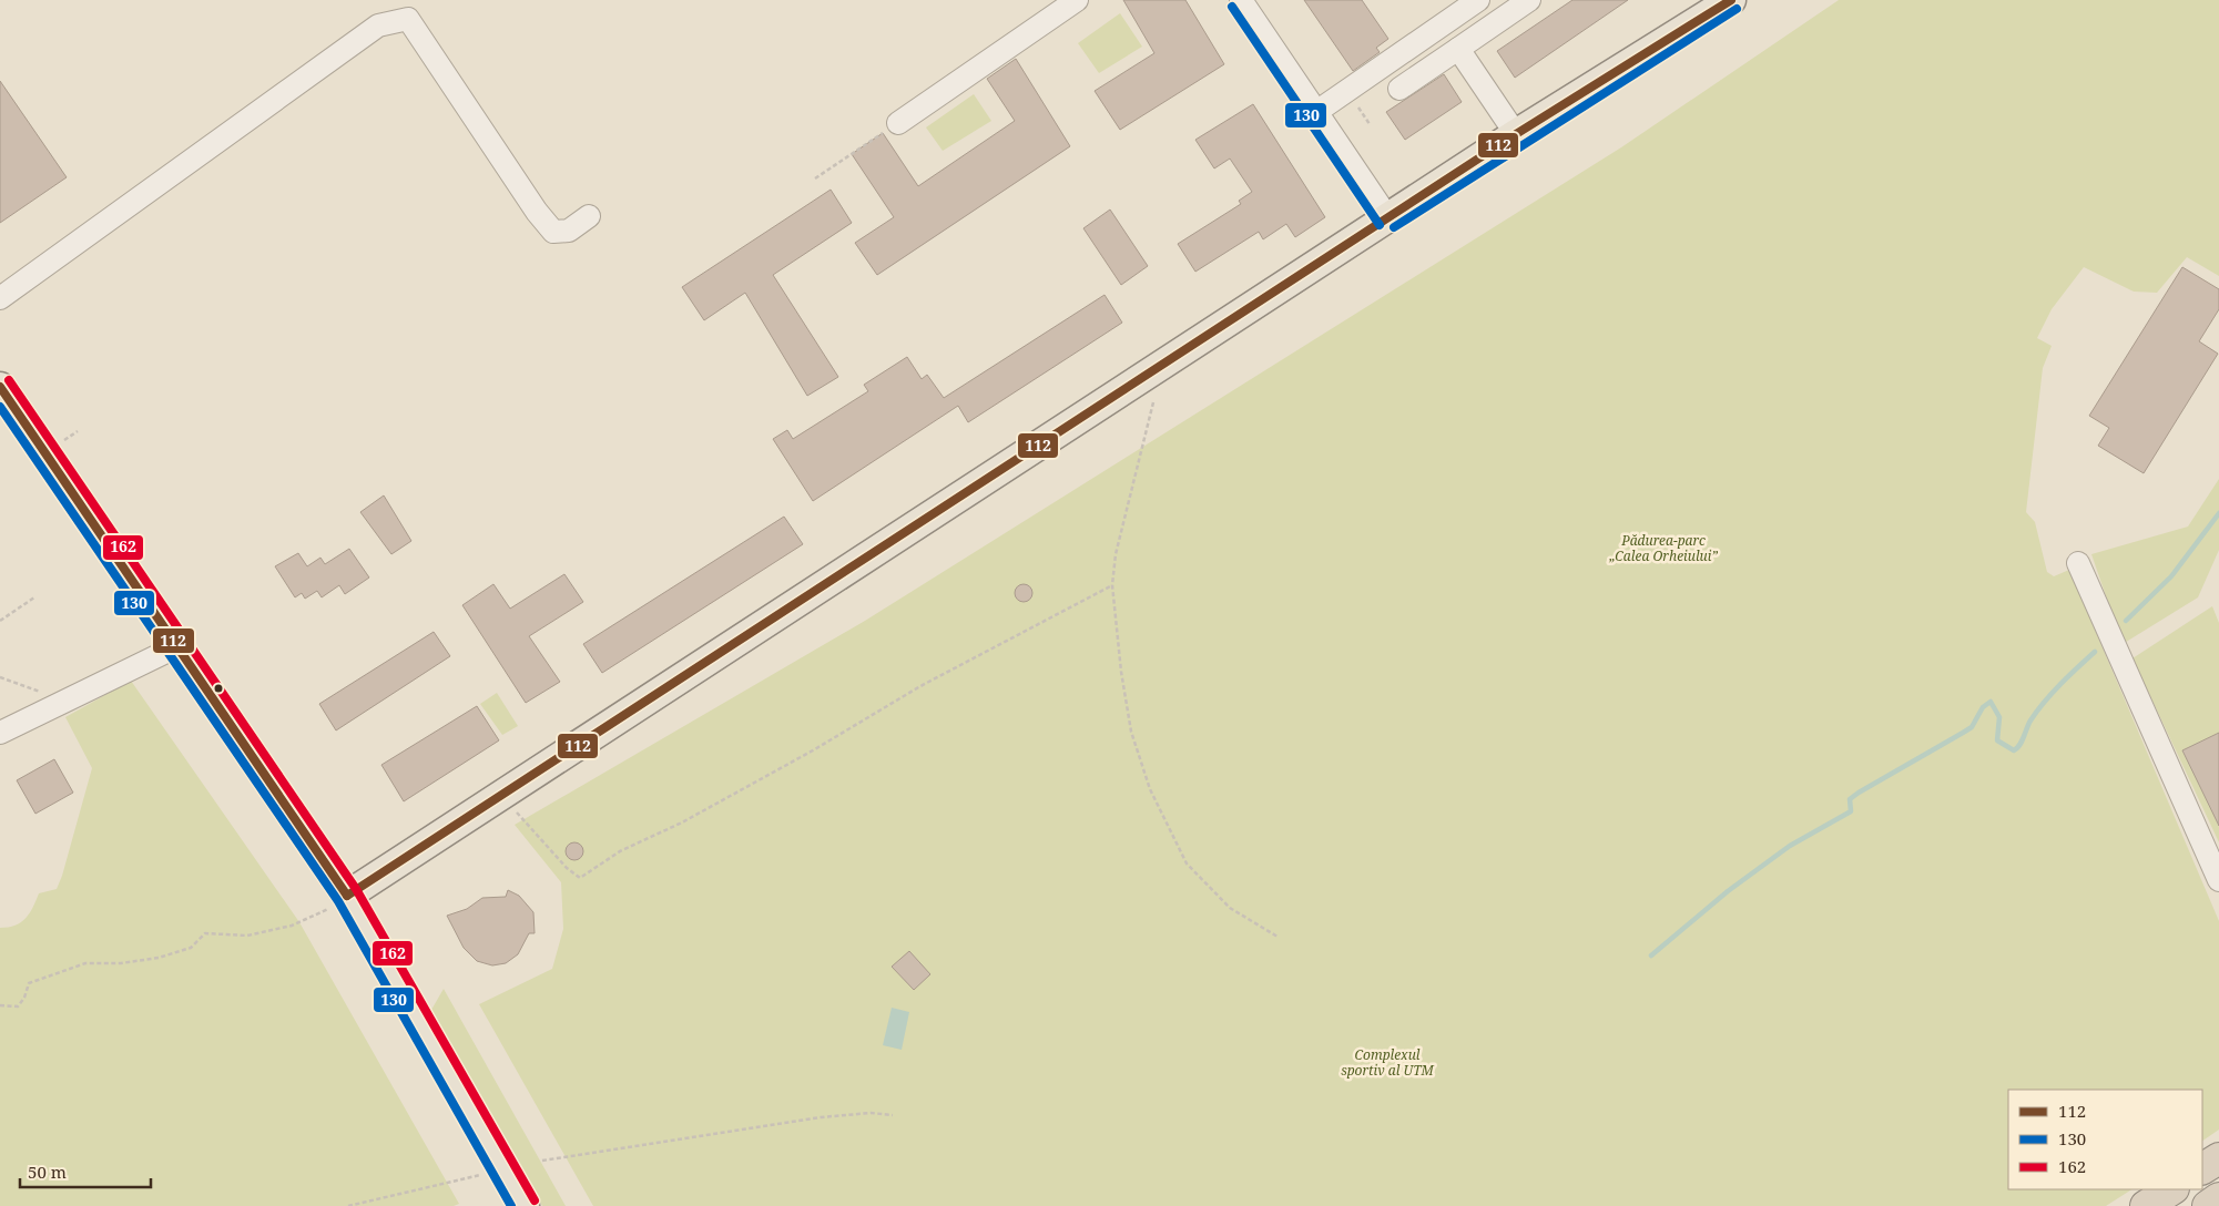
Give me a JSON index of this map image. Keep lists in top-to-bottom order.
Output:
{
  "parks": ["Pădurea-parc „Calea Orheiului”", "Complexul sportiv al UTM"],
  "lines": ["transit line 112", "transit line 130", "transit line 162"],
  "legend": ["112", "130", "162"],
  "scale_bar": "50 m"
}
